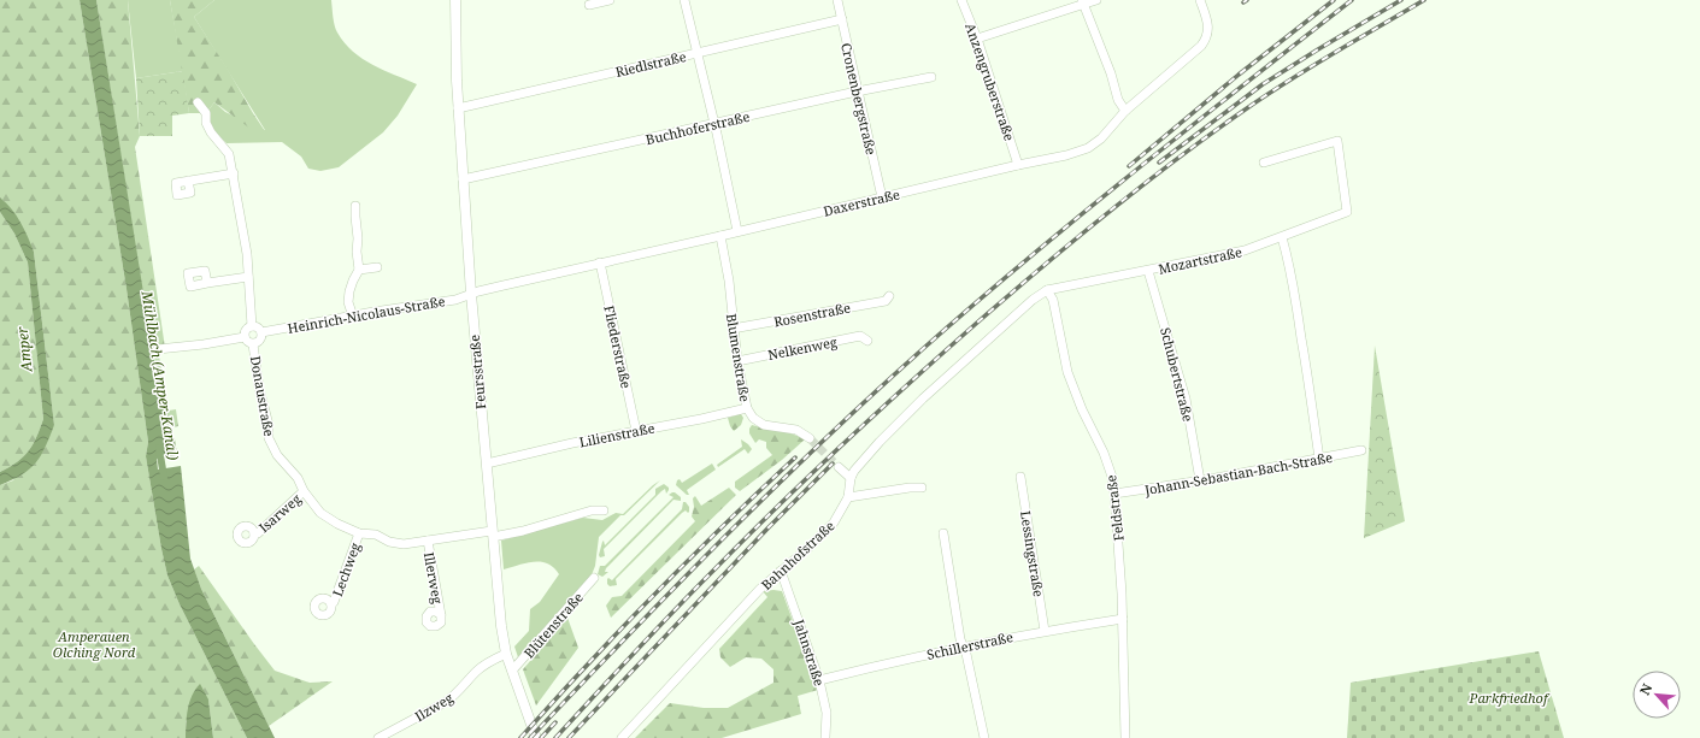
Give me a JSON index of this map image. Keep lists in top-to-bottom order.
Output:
{
  "streets": {
    "street": [
      "Riedlstraße",
      "Anzengruberstraße",
      "Cronenbergstraße",
      "Buchhoferstraße",
      "Daxerstraße",
      "Mozartstraße",
      "Heinrich-Nicolaus-Straße",
      "Rosenstraße",
      "Fliederstraße",
      "Nelkenweg",
      "Blumenstraße",
      "Feursstraße",
      "Schubertstraße",
      "Donaustraße",
      "Lilienstraße",
      "Johann-Sebastian-Bach-Straße",
      "Feldstraße",
      "Isarweg",
      "Lessingstraße",
      "Bahnhofstraße",
      "Lechweg",
      "Illerweg",
      "Blütenstraße",
      "Schillerstraße",
      "Jahnstraße",
      "Ilzweg"
    ]
  },
  "crossings": [
    ["Riedlstraße", "Cronenbergstraße"],
    ["Riedlstraße", "Feursstraße"],
    ["Anzengruberstraße", "Daxerstraße"],
    ["Cronenbergstraße", "Buchhoferstraße"],
    ["Cronenbergstraße", "Daxerstraße"],
    ["Buchhoferstraße", "Feursstraße"],
    ["Daxerstraße", "Heinrich-Nicolaus-Straße"],
    ["Daxerstraße", "Fliederstraße"],
    ["Daxerstraße", "Blumenstraße"],
    ["Daxerstraße", "Feursstraße"],
    ["Mozartstraße", "Schubertstraße"],
    ["Mozartstraße", "Feldstraße"],
    ["Mozartstraße", "Bahnhofstraße"],
    ["Heinrich-Nicolaus-Straße", "Feursstraße"],
    ["Heinrich-Nicolaus-Straße", "Donaustraße"],
    ["Rosenstraße", "Blumenstraße"],
    ["Fliederstraße", "Lilienstraße"],
    ["Nelkenweg", "Blumenstraße"],
    ["Blumenstraße", "Lilienstraße"],
    ["Feursstraße", "Donaustraße"],
    ["Feursstraße", "Lilienstraße"],
    ["Feursstraße", "Blütenstraße"],
    ["Feursstraße", "Ilzweg"],
    ["Schubertstraße", "Johann-Sebastian-Bach-Straße"],
    ["Donaustraße", "Isarweg"],
    ["Donaustraße", "Lechweg"],
    ["Donaustraße", "Illerweg"],
    ["Johann-Sebastian-Bach-Straße", "Feldstraße"],
    ["Feldstraße", "Bahnhofstraße"],
    ["Feldstraße", "Schillerstraße"],
    ["Lessingstraße", "Schillerstraße"],
    ["Bahnhofstraße", "Jahnstraße"],
    ["Schillerstraße", "Jahnstraße"]
  ],
  "water": ["Amper", "Mühlbach (Amper-Kanal)"],
  "parks": ["Amperauen Olching Nord", "Parkfriedhof"],
  "north": "top left"
}
